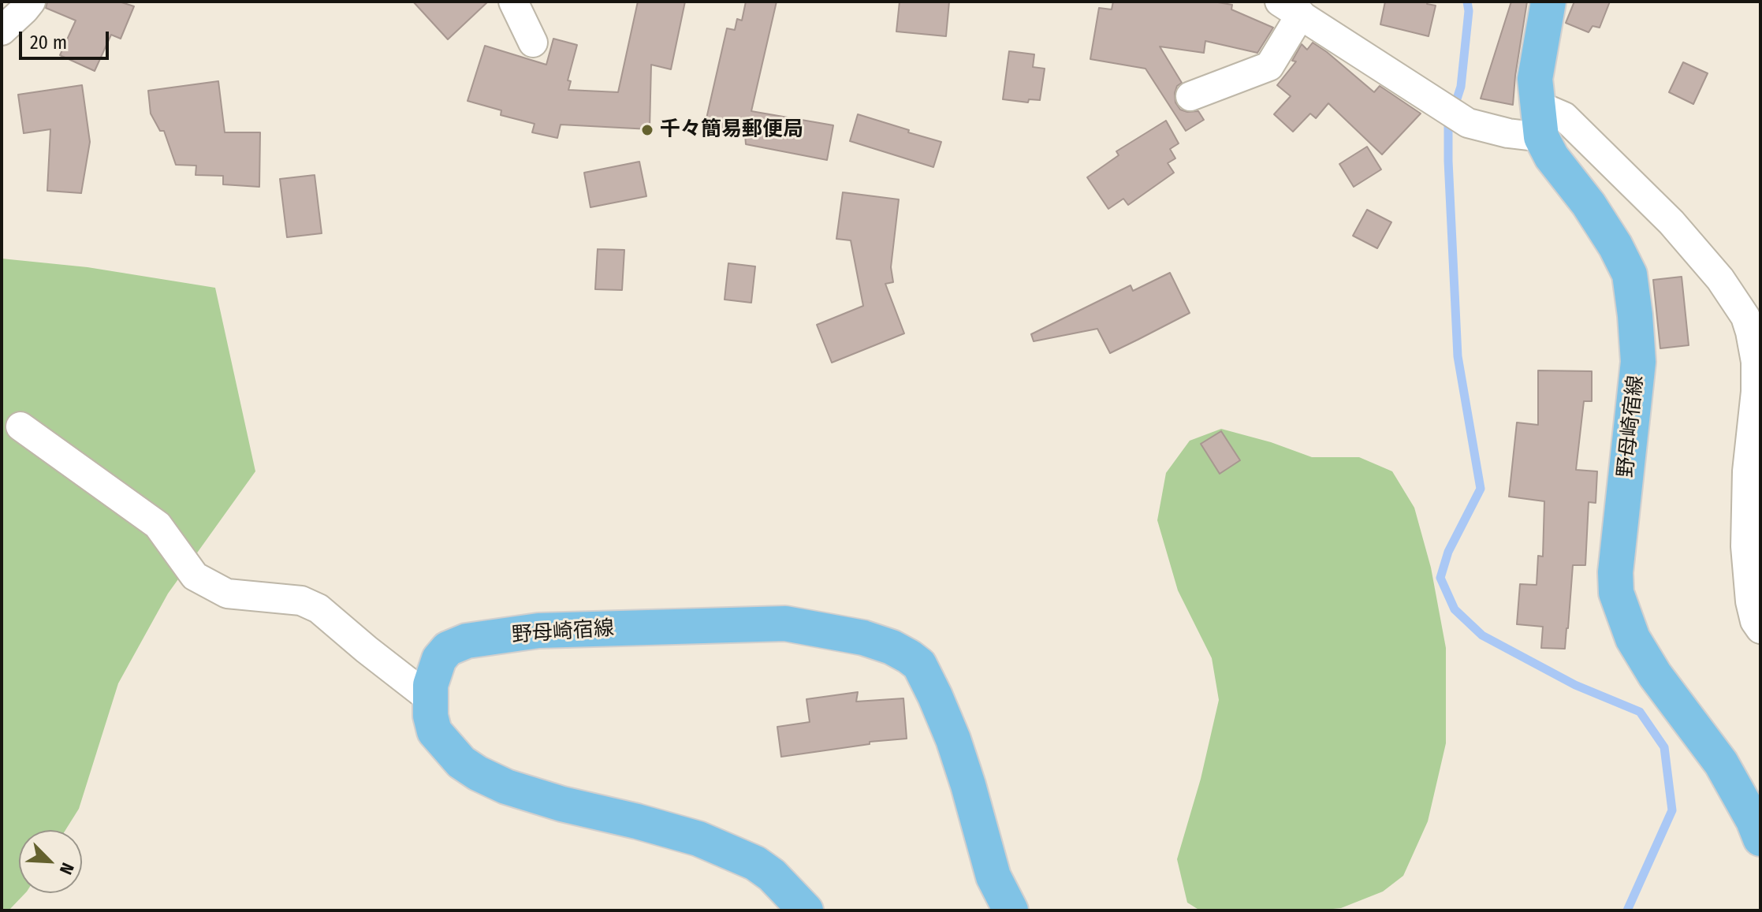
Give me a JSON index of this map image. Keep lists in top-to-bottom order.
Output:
{
  "streets": {
    "main road": ["野母崎宿線"]
  },
  "places": ["千々簡易郵便局"],
  "scale_bar": "20 m",
  "north": "bottom right"
}
